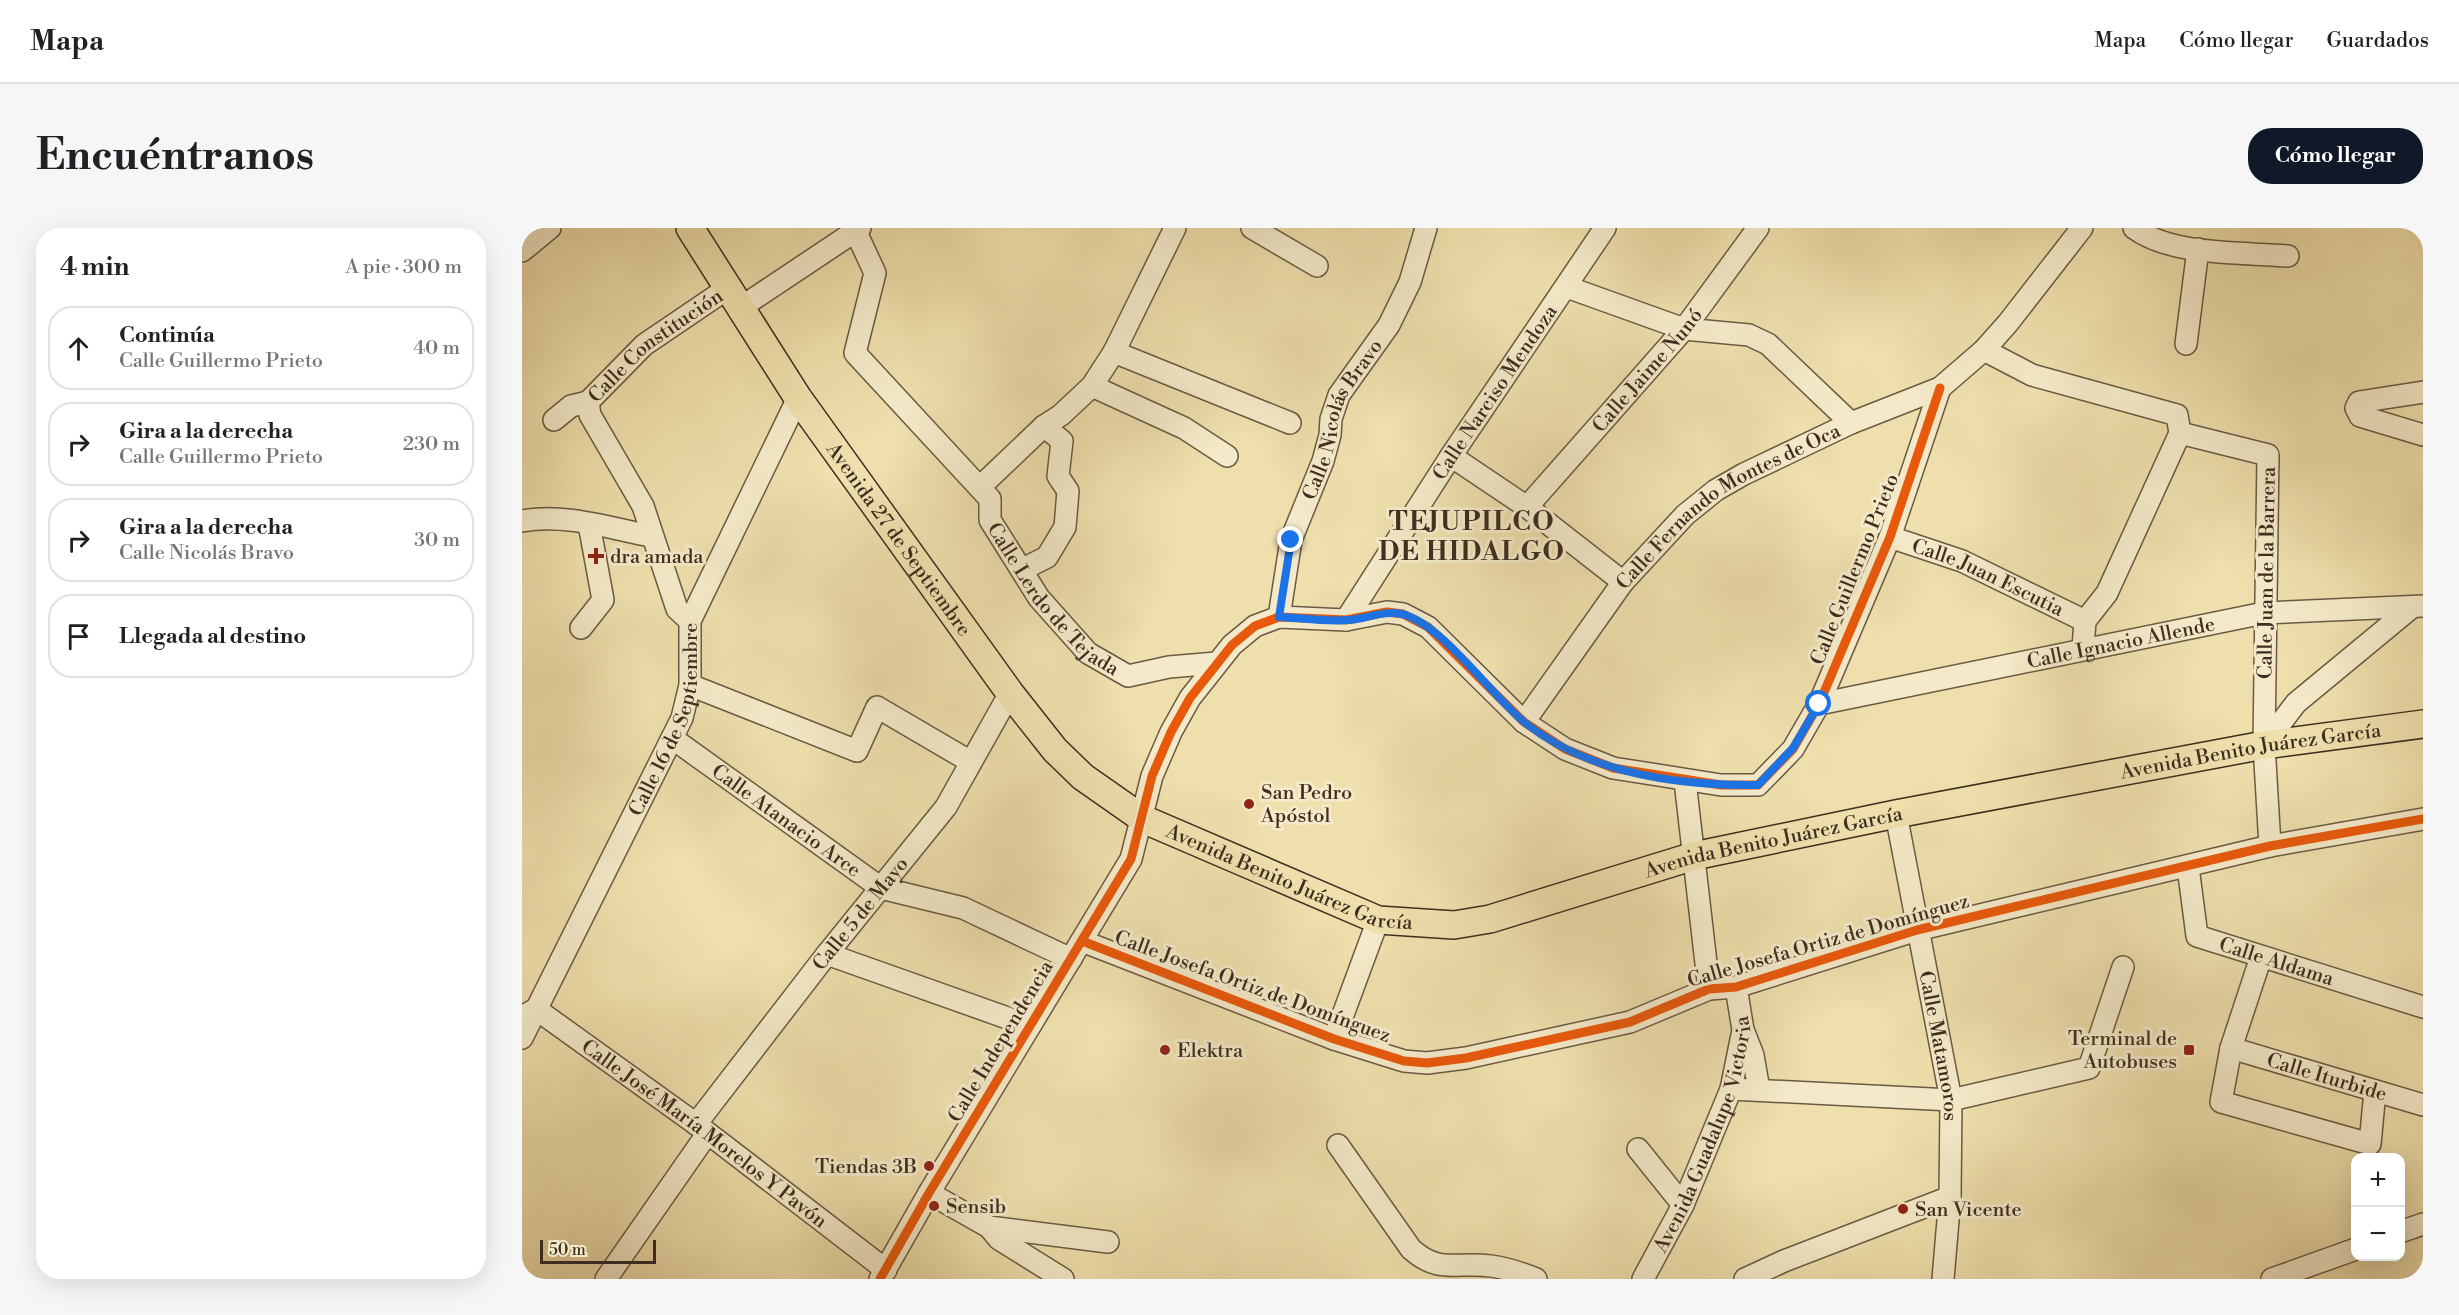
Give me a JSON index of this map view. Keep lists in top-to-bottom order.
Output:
{
  "streets": {
    "main road": ["Avenida 27 de Septiembre", "Avenida Benito Juárez García"],
    "street": [
      "Calle Constitución",
      "Calle Jaime Nunó",
      "Calle Narciso Mendoza",
      "Calle Nicolás Bravo",
      "Calle Fernando Montes de Oca",
      "Calle Guillermo Prieto",
      "Calle Juan de la Barrera",
      "Calle Juan Escutia",
      "Calle Lerdo de Tejada",
      "Calle Ignacio Allende",
      "Calle 16 de Septiembre",
      "Calle Atanacio Arce",
      "Calle 5 de Mayo",
      "Calle Josefa Ortiz de Domínguez",
      "Calle Aldama",
      "Calle Independencia",
      "Calle Matamoros",
      "Calle Iturbide",
      "Calle José María Morelos Y Pavón",
      "Avenida Guadalupe Victoria"
    ]
  },
  "crossings": [
    ["Calle Constitución", "Avenida 27 de Septiembre"],
    ["Calle Constitución", "Calle Lerdo de Tejada"],
    ["Calle Constitución", "Calle 16 de Septiembre"],
    ["Calle Narciso Mendoza", "Calle Guillermo Prieto"],
    ["Calle Nicolás Bravo", "Calle Guillermo Prieto"],
    ["Calle Fernando Montes de Oca", "Calle Guillermo Prieto"],
    ["Avenida 27 de Septiembre", "Calle 16 de Septiembre"],
    ["Avenida 27 de Septiembre", "Avenida Benito Juárez García"],
    ["Avenida 27 de Septiembre", "Calle 5 de Mayo"],
    ["Avenida 27 de Septiembre", "Calle Independencia"],
    ["Calle Guillermo Prieto", "Calle Juan Escutia"],
    ["Calle Guillermo Prieto", "Calle Ignacio Allende"],
    ["Calle Juan de la Barrera", "Calle Ignacio Allende"],
    ["Calle Juan de la Barrera", "Avenida Benito Juárez García"],
    ["Calle Juan de la Barrera", "Calle Josefa Ortiz de Domínguez"],
    ["Calle 16 de Septiembre", "Calle Atanacio Arce"],
    ["Calle 16 de Septiembre", "Calle José María Morelos Y Pavón"],
    ["Avenida Benito Juárez García", "Calle Independencia"],
    ["Avenida Benito Juárez García", "Calle Matamoros"],
    ["Calle Atanacio Arce", "Calle 5 de Mayo"],
    ["Calle Atanacio Arce", "Calle Josefa Ortiz de Domínguez"],
    ["Calle Atanacio Arce", "Calle Independencia"],
    ["Calle 5 de Mayo", "Calle José María Morelos Y Pavón"],
    ["Calle Josefa Ortiz de Domínguez", "Calle Aldama"],
    ["Calle Josefa Ortiz de Domínguez", "Calle Independencia"],
    ["Calle Josefa Ortiz de Domínguez", "Calle Matamoros"],
    ["Calle Josefa Ortiz de Domínguez", "Avenida Guadalupe Victoria"],
    ["Calle Independencia", "Calle José María Morelos Y Pavón"]
  ],
  "districts": ["TEJUPILCO DE HIDALGO"],
  "places": {
    "health": ["dra amada"],
    "other": [
      "San Pedro Apóstol",
      "Elektra",
      "Tiendas 3B",
      "Sensib",
      "San Vicente"
    ],
    "transit": ["Terminal de Autobuses"]
  },
  "scale_bar": "50 m",
  "page": {
    "header": "Mapa",
    "nav": ["Mapa", "Cómo llegar", "Guardados"],
    "buttons": "Cómo llegar",
    "title": "Encuéntranos",
    "heading": ["4 min", "A pie · 300 m"],
    "list": [
      ["Continúa", "Calle Guillermo Prieto", "40 m"],
      ["Gira a la derecha", "Calle Guillermo Prieto", "230 m"],
      ["Gira a la derecha", "Calle Nicolás Bravo", "30 m"],
      "Llegada al destino"
    ],
    "map_buttons": ["+", "−"],
    "scale": "50 m"
  }
}
